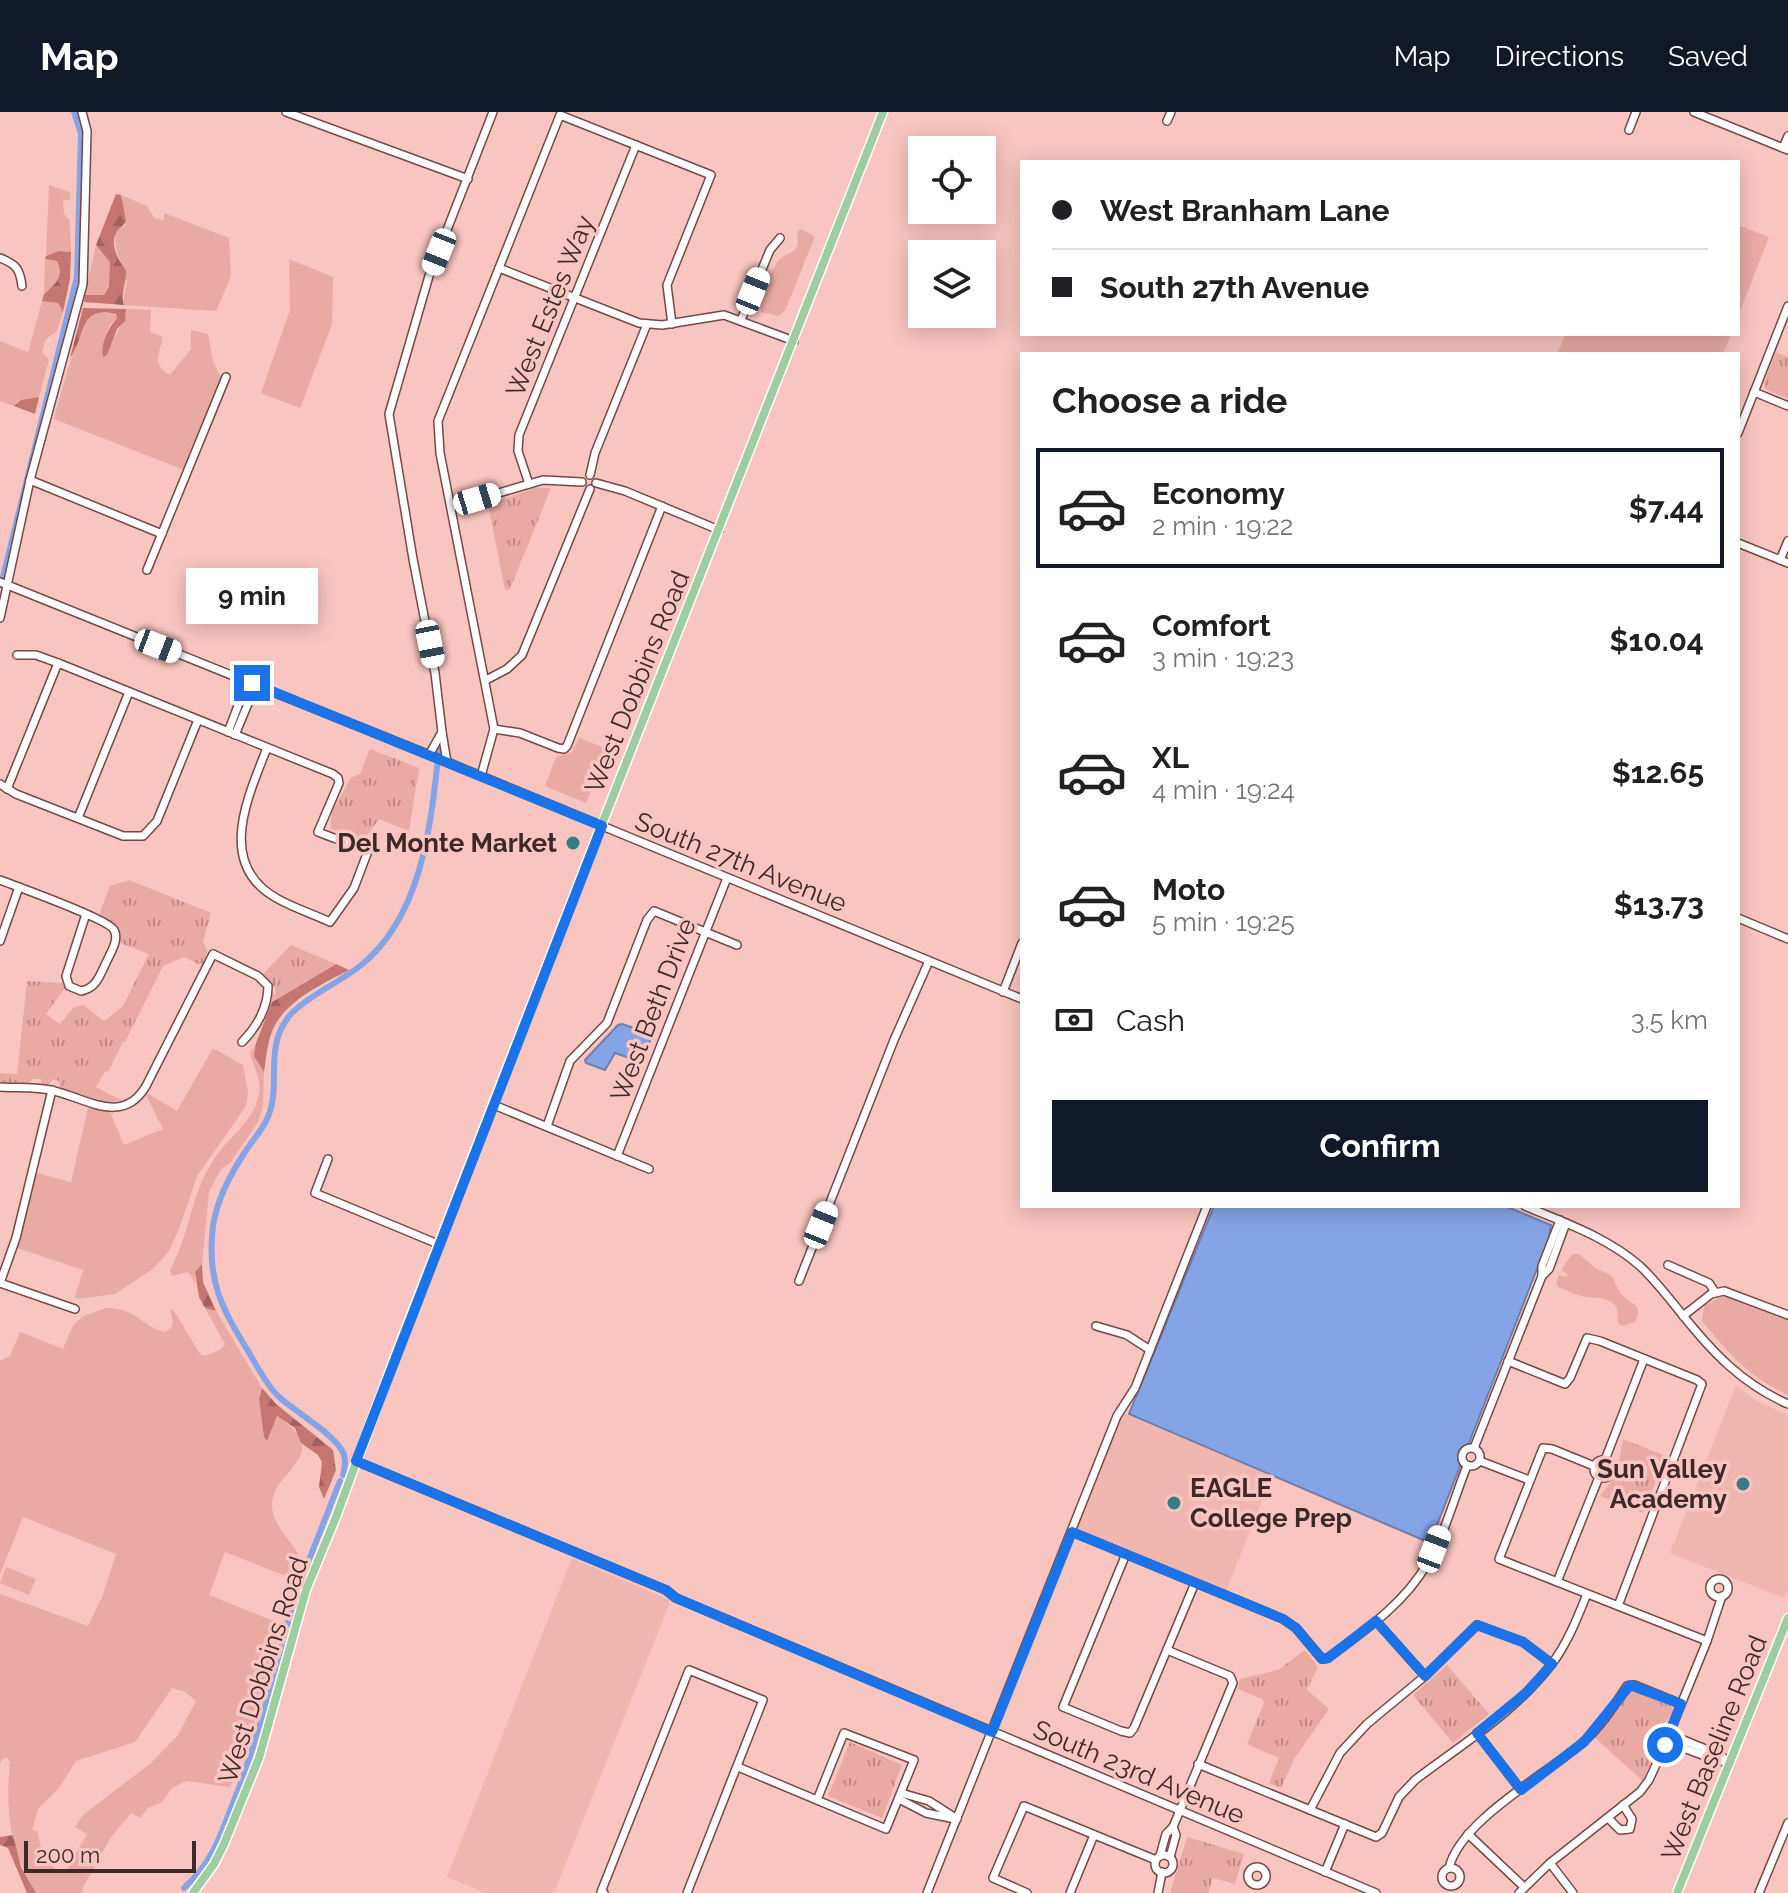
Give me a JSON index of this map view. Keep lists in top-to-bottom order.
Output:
{
  "streets": {
    "main road": ["West Dobbins Road", "West Baseline Road"],
    "street": [
      "West Estes Way",
      "South 27th Avenue",
      "West Beth Drive",
      "South 23rd Avenue"
    ]
  },
  "crossings": [
    ["West Dobbins Road", "South 27th Avenue"],
    ["West Dobbins Road", "South 23rd Avenue"],
    ["South 27th Avenue", "West Beth Drive"]
  ],
  "places": ["Del Monte Market", "Sun Valley Academy", "EAGLE College Prep"],
  "scale_bar": "200 m",
  "page": {
    "header": "Map",
    "nav": ["Map", "Directions", "Saved"],
    "banner": ["West Branham Lane", "South 27th Avenue"],
    "heading": "Choose a ride",
    "list": [
      {
        "name": "Economy",
        "note": "2 min · 19:22",
        "value": "$7.44"
      },
      {
        "name": "Comfort",
        "note": "3 min · 19:23",
        "value": "$10.04"
      },
      {
        "name": "XL",
        "note": "4 min · 19:24",
        "value": "$12.65"
      },
      {
        "name": "Moto",
        "note": "5 min · 19:25",
        "value": "$13.73"
      }
    ],
    "bubble": "9 min",
    "pay": ["Cash", "3.5 km"],
    "buttons": "Confirm",
    "scale": "200 m"
  }
}
